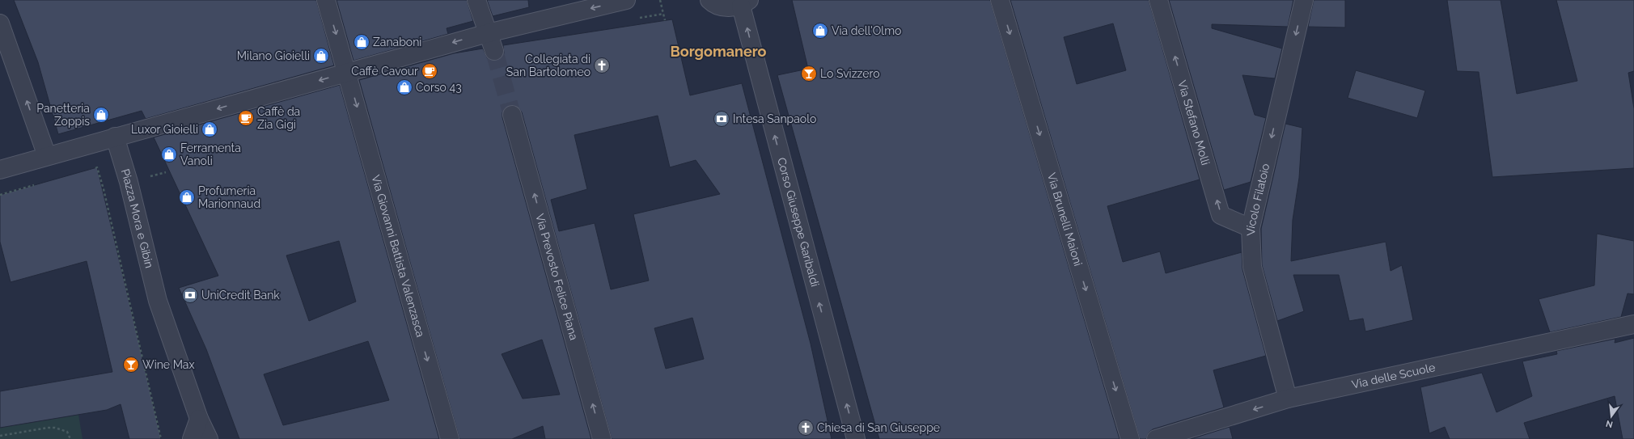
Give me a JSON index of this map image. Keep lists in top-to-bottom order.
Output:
{
  "streets": {
    "street": [
      "Via Stefano Molli",
      "Vicolo Filatoio",
      "Piazza Mora e Gibin",
      "Via Brunelli Maioni",
      "Corso Giuseppe Garibaldi",
      "Via Giovanni Battista Valenzasca",
      "Via Prevosto Felice Piana",
      "Via delle Scuole"
    ]
  },
  "crossings": [
    ["Via Stefano Molli", "Vicolo Filatoio"],
    ["Vicolo Filatoio", "Via delle Scuole"]
  ],
  "one_way": [
    "Via Stefano Molli",
    "Vicolo Filatoio",
    "Via Brunelli Maioni",
    "Corso Giuseppe Garibaldi",
    "Via Giovanni Battista Valenzasca",
    "Via Prevosto Felice Piana"
  ],
  "districts": ["Borgomanero"],
  "places": {
    "shop": [
      "Via dell'Olmo",
      "Zanaboni",
      "Milano Gioielli",
      "Corso 43",
      "Panetteria Zoppis",
      "Luxor Gioielli",
      "Ferramenta Vanoli",
      "Profumeria Marionnaud"
    ],
    "church": ["Collegiata di San Bartolomeo", "Chiesa di San Giuseppe"],
    "cafe": ["Caffè Cavour", "Caffè da Zia Gigi"],
    "bar": ["Lo Svizzero", "Wine Max"],
    "bank": ["Intesa Sanpaolo", "UniCredit Bank"]
  },
  "north": "bottom"
}
